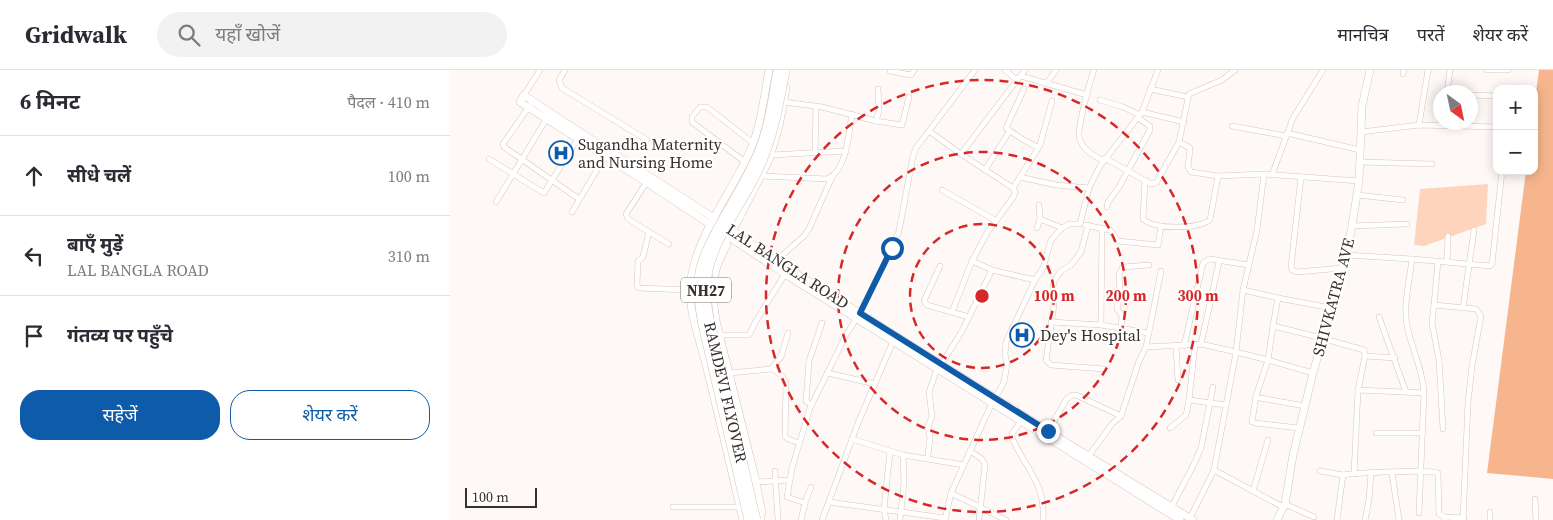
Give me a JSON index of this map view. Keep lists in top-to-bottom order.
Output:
{
  "streets": {
    "highway": ["NH27", "RAMDEVI FLYOVER"],
    "street": ["LAL BANGLA ROAD", "SHIVKATRA AVE"]
  },
  "places": {
    "hospital": ["Sugandha Maternity and Nursing Home", "Dey's Hospital"]
  },
  "scale_bar": "100 m",
  "north": "bottom right",
  "page": {
    "header": "Gridwalk",
    "search": "यहाँ खोजें",
    "nav": ["मानचित्र", "परतें", "शेयर करें"],
    "heading": ["6 मिनट", "पैदल · 410 m"],
    "map_buttons": ["+", "−"],
    "list": [
      ["सीधे चलें", "100 m"],
      ["बाएँ मुड़ें", "LAL BANGLA ROAD", "310 m"],
      "गंतव्य पर पहुँचे"
    ],
    "buttons": ["सहेजें", "शेयर करें"],
    "scale": "100 m"
  },
  "rings": ["100 m", "200 m", "300 m"]
}
